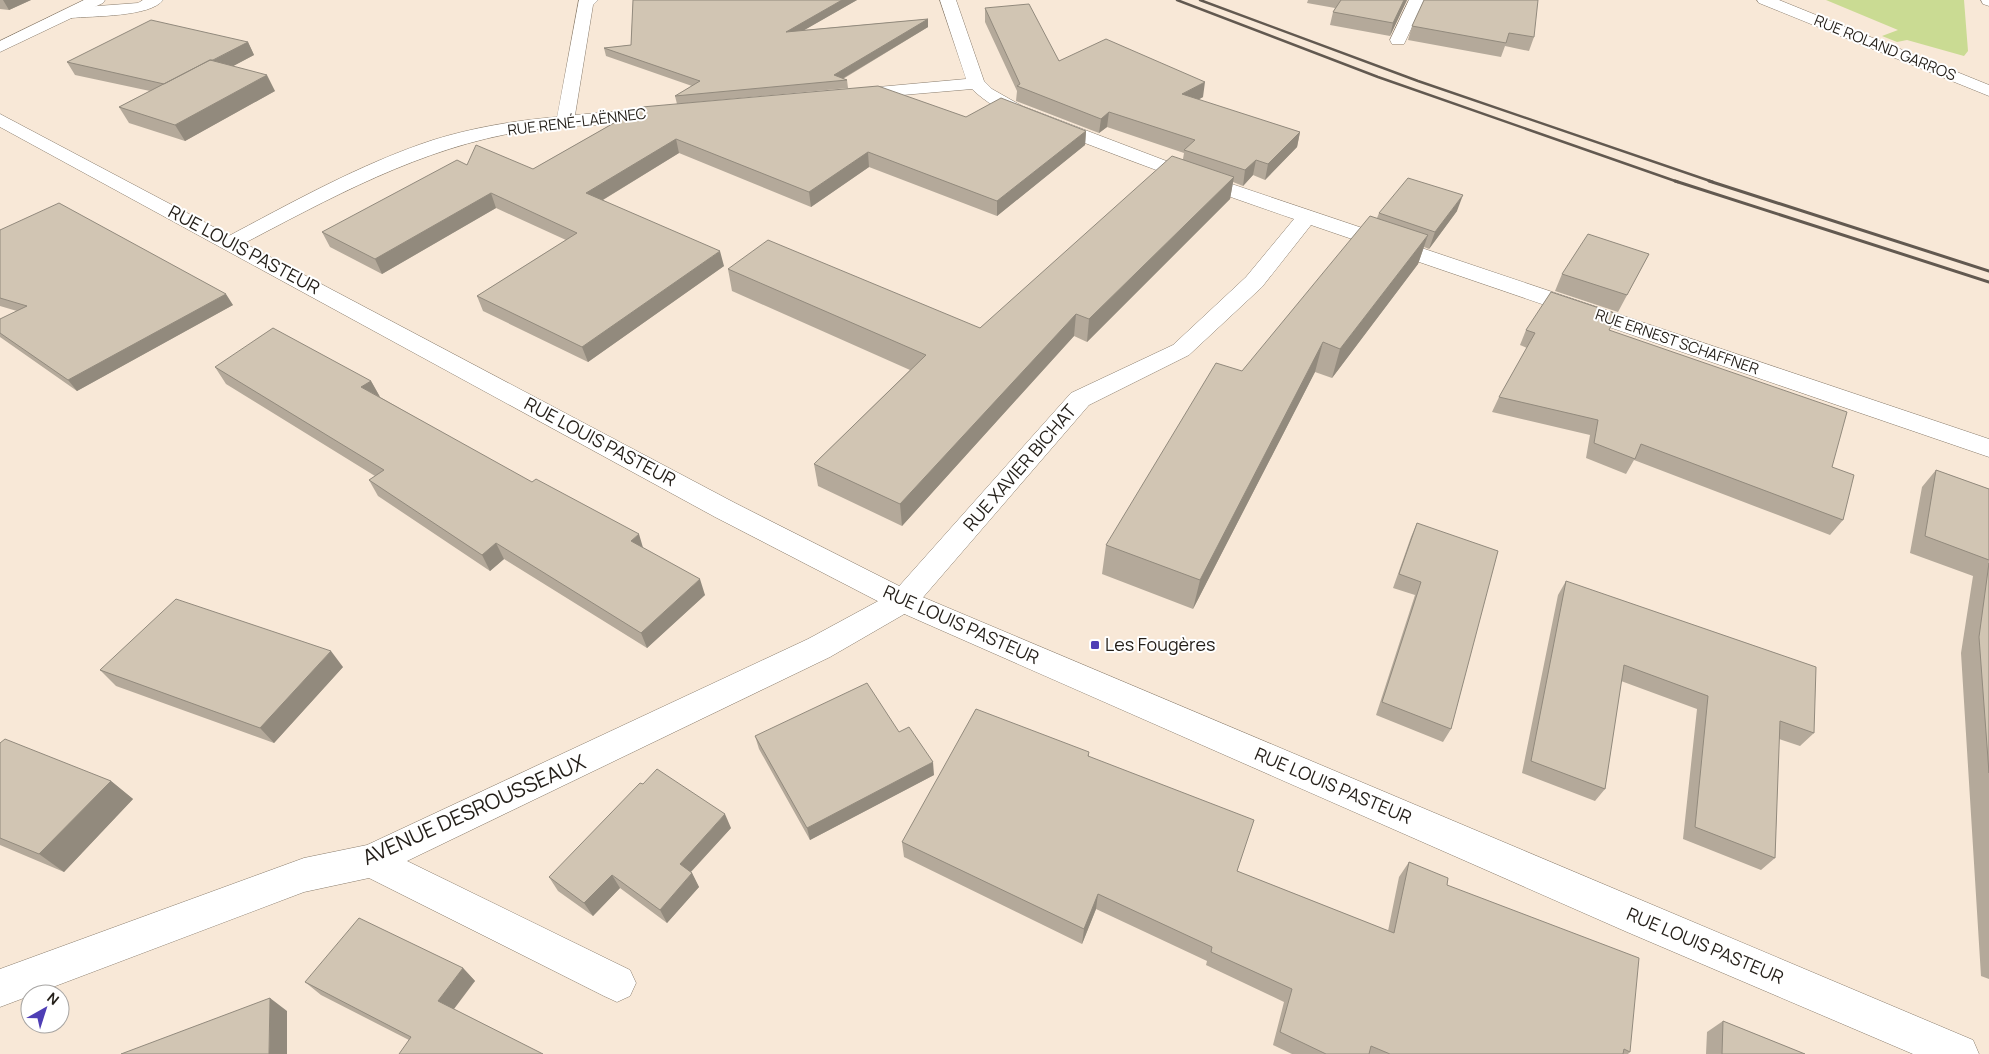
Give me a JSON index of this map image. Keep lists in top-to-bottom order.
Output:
{
  "streets": {
    "street": [
      "RUE ROLAND GARROS",
      "RUE RENÉ-LAËNNEC",
      "RUE LOUIS PASTEUR",
      "RUE ERNEST SCHAFFNER",
      "RUE XAVIER BICHAT",
      "AVENUE DESROUSSEAUX"
    ]
  },
  "crossings": [
    ["RUE RENÉ-LAËNNEC", "RUE LOUIS PASTEUR"],
    ["RUE LOUIS PASTEUR", "RUE XAVIER BICHAT"],
    ["RUE LOUIS PASTEUR", "AVENUE DESROUSSEAUX"],
    ["RUE ERNEST SCHAFFNER", "RUE XAVIER BICHAT"],
    ["RUE XAVIER BICHAT", "AVENUE DESROUSSEAUX"]
  ],
  "places": {
    "transit": ["Les Fougères"]
  },
  "north": "top right"
}
